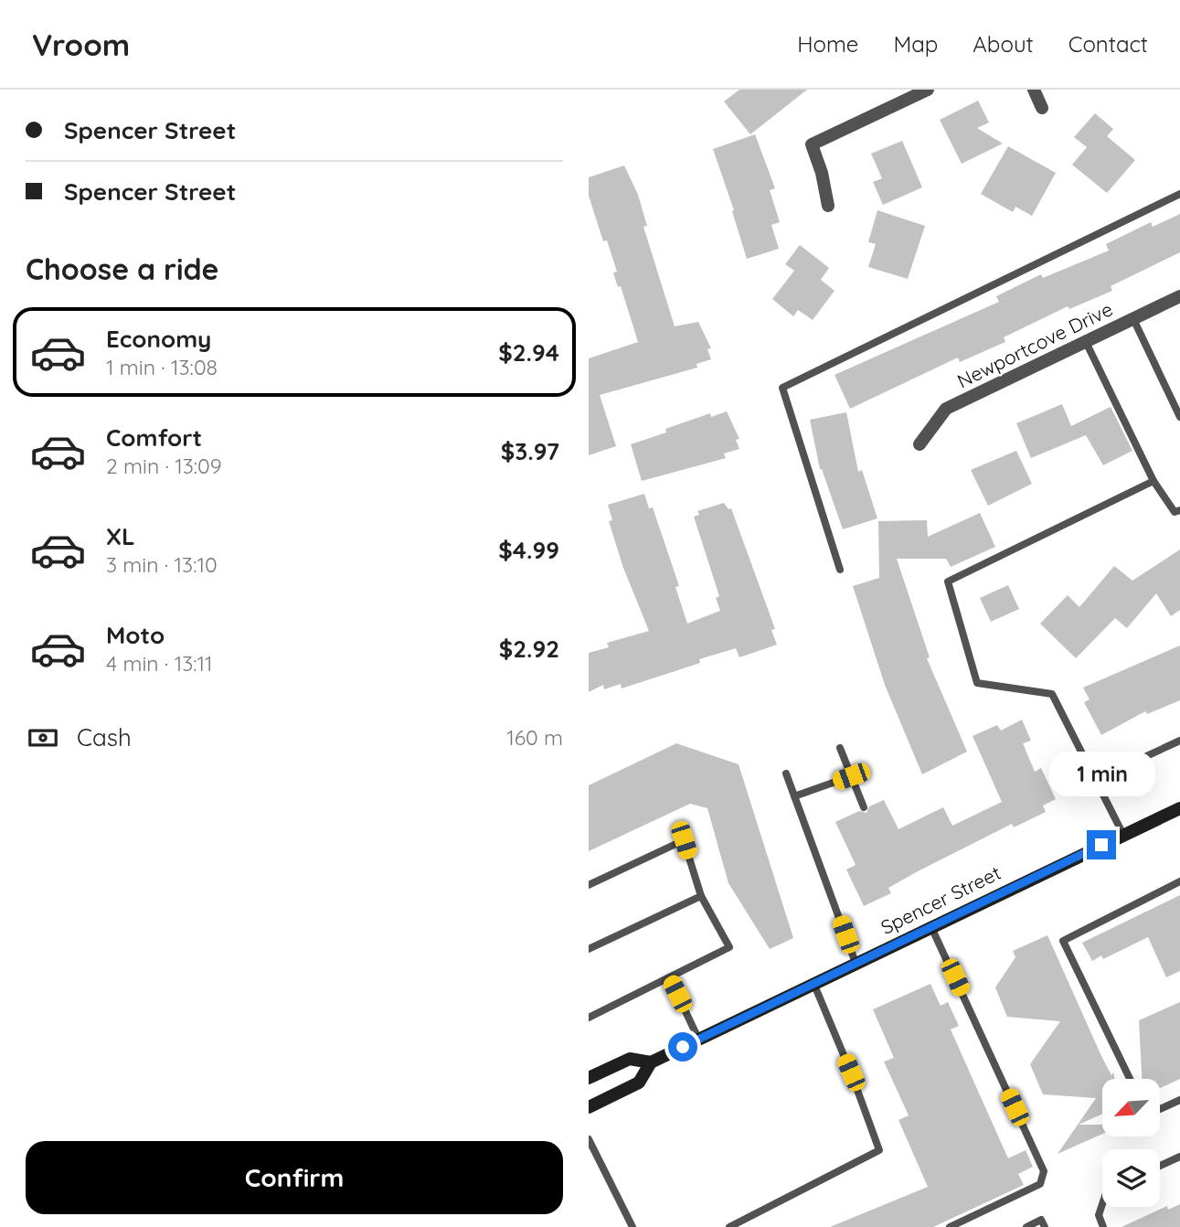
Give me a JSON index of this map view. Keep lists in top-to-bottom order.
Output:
{
  "streets": {
    "street": ["Newportcove Drive", "Spencer Street"]
  },
  "north": "bottom left",
  "page": {
    "header": "Vroom",
    "nav": [
      "Home",
      "Map",
      "About",
      "Contact"
    ],
    "banner": ["Spencer Street", "Spencer Street"],
    "heading": "Choose a ride",
    "list": [
      {
        "name": "Economy",
        "note": "1 min · 13:08",
        "value": "$2.94"
      },
      {
        "name": "Comfort",
        "note": "2 min · 13:09",
        "value": "$3.97"
      },
      {
        "name": "XL",
        "note": "3 min · 13:10",
        "value": "$4.99"
      },
      {
        "name": "Moto",
        "note": "4 min · 13:11",
        "value": "$2.92"
      }
    ],
    "pay": ["Cash", "160 m"],
    "bubble": "1 min",
    "buttons": "Confirm"
  }
}
